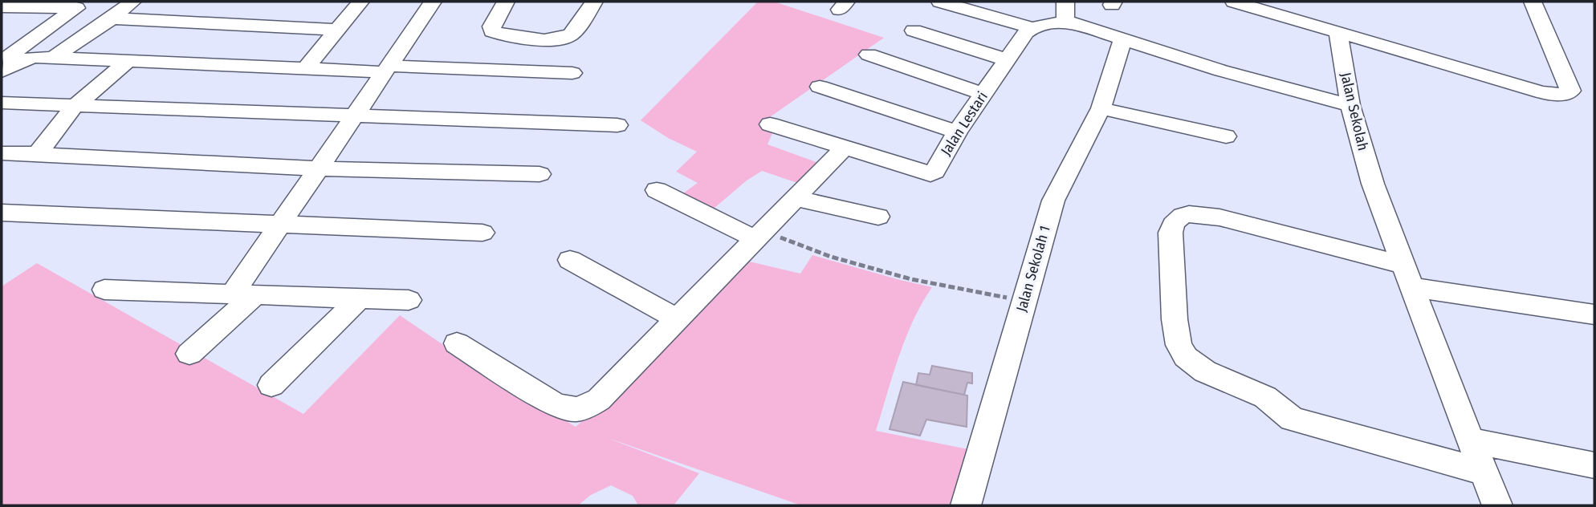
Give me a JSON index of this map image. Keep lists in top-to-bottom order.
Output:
{
  "streets": {
    "street": ["Jalan Sekolah", "Jalan Lestari", "Jalan Sekolah 1"]
  }
}
